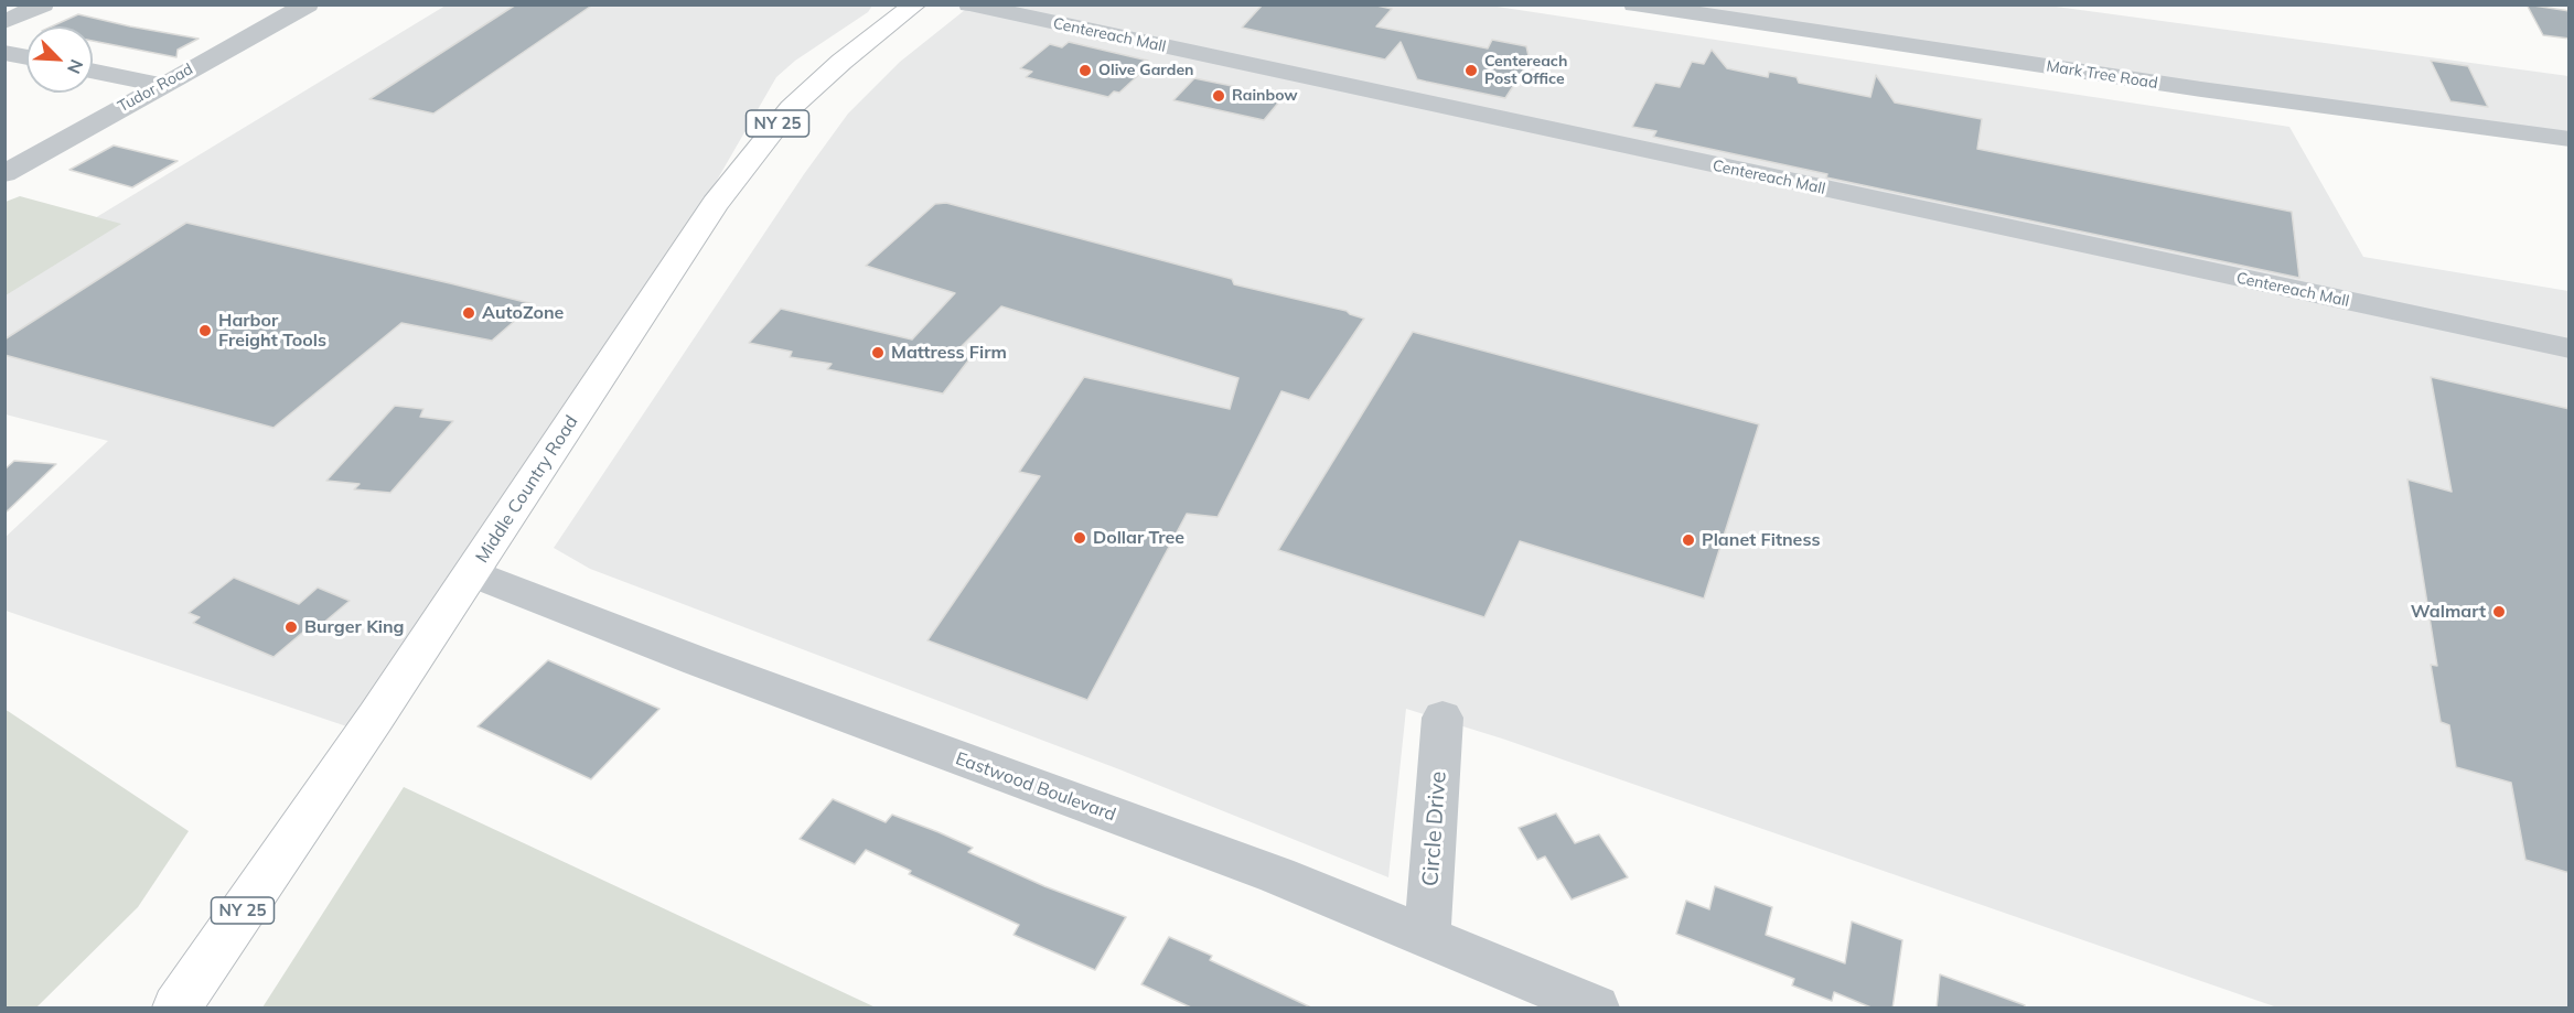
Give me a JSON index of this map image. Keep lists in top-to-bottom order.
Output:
{
  "streets": {
    "main road": ["NY 25", "Middle Country Road"],
    "street": [
      "Centereach Mall",
      "Mark Tree Road",
      "Tudor Road",
      "Eastwood Boulevard",
      "Circle Drive"
    ]
  },
  "crossings": [
    ["Middle Country Road", "Eastwood Boulevard"],
    ["Eastwood Boulevard", "Circle Drive"]
  ],
  "places": [
    "Olive Garden",
    "Centereach Post Office",
    "Rainbow",
    "AutoZone",
    "Harbor Freight Tools",
    "Mattress Firm",
    "Dollar Tree",
    "Planet Fitness",
    "Walmart",
    "Burger King"
  ],
  "north": "bottom right"
}
